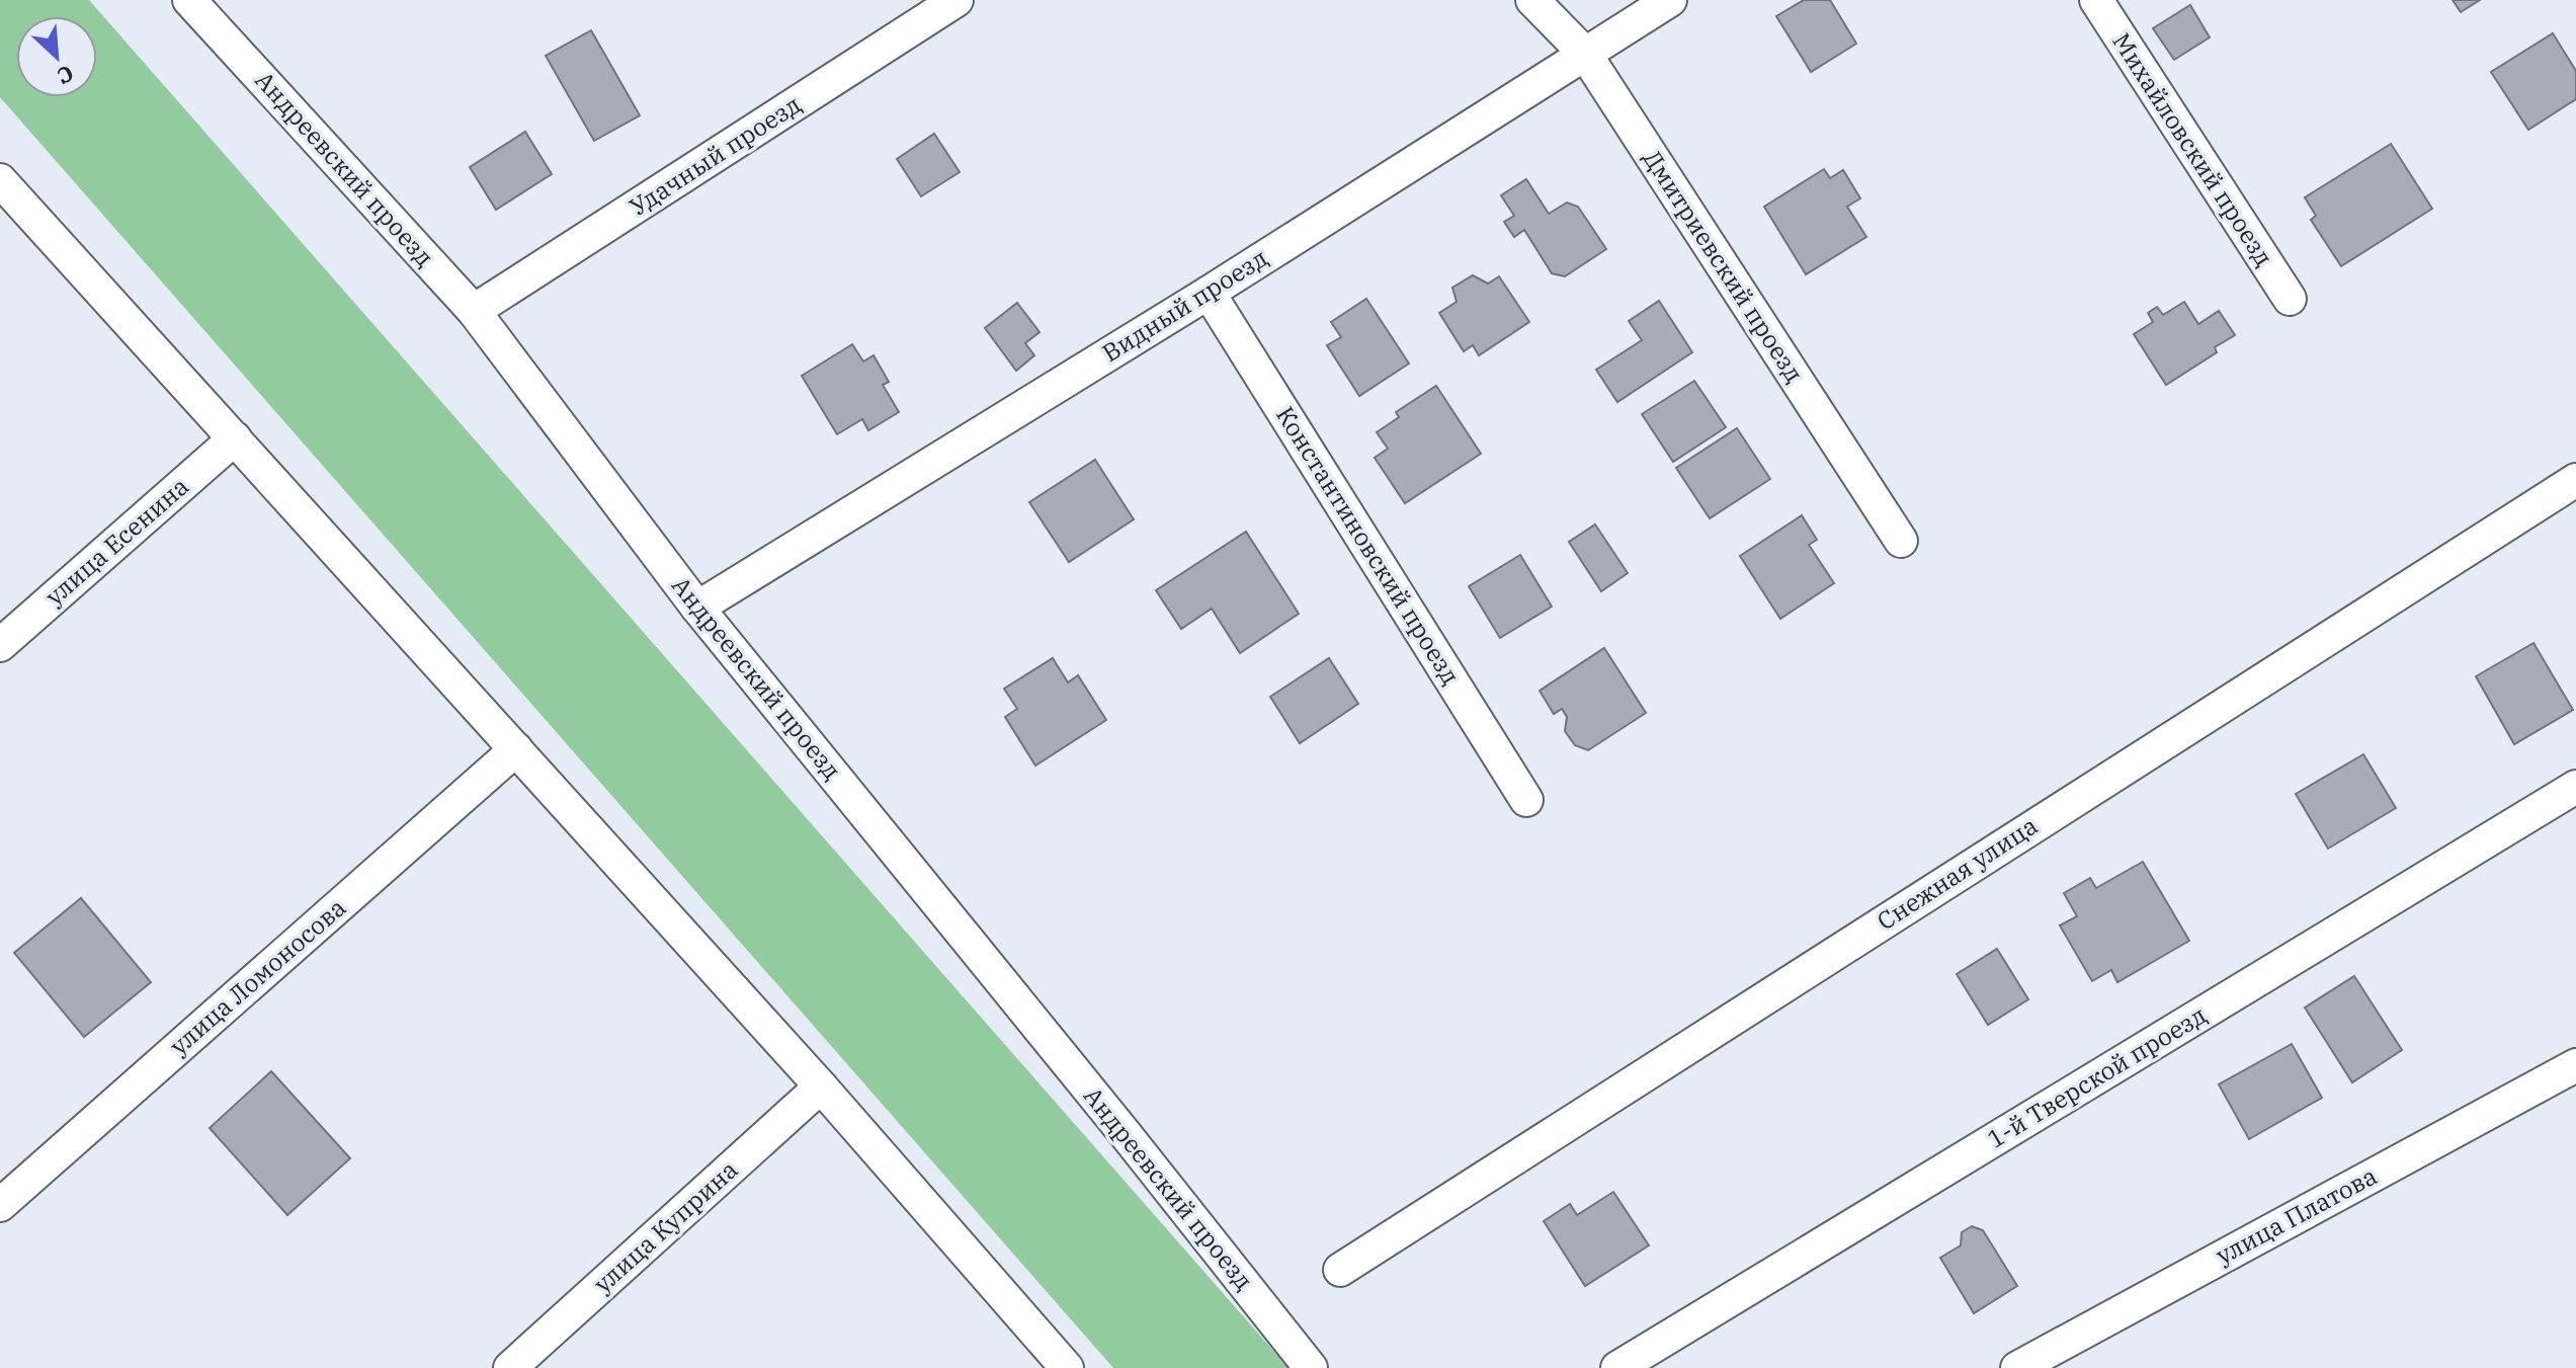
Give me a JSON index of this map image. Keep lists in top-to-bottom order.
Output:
{
  "streets": {
    "street": [
      "Михайловский проезд",
      "Удачный проезд",
      "Андреевский проезд",
      "Дмитриевский проезд",
      "Видный проезд",
      "улица Есенина",
      "Константиновский проезд",
      "Снежная улица",
      "улица Ломоносова",
      "1-й Тверской проезд",
      "улица Платова",
      "улица Куприна"
    ]
  },
  "crossings": [
    ["Удачный проезд", "Андреевский проезд"],
    ["Андреевский проезд", "Видный проезд"],
    ["Дмитриевский проезд", "Видный проезд"],
    ["Видный проезд", "Константиновский проезд"]
  ],
  "north": "bottom right"
}
